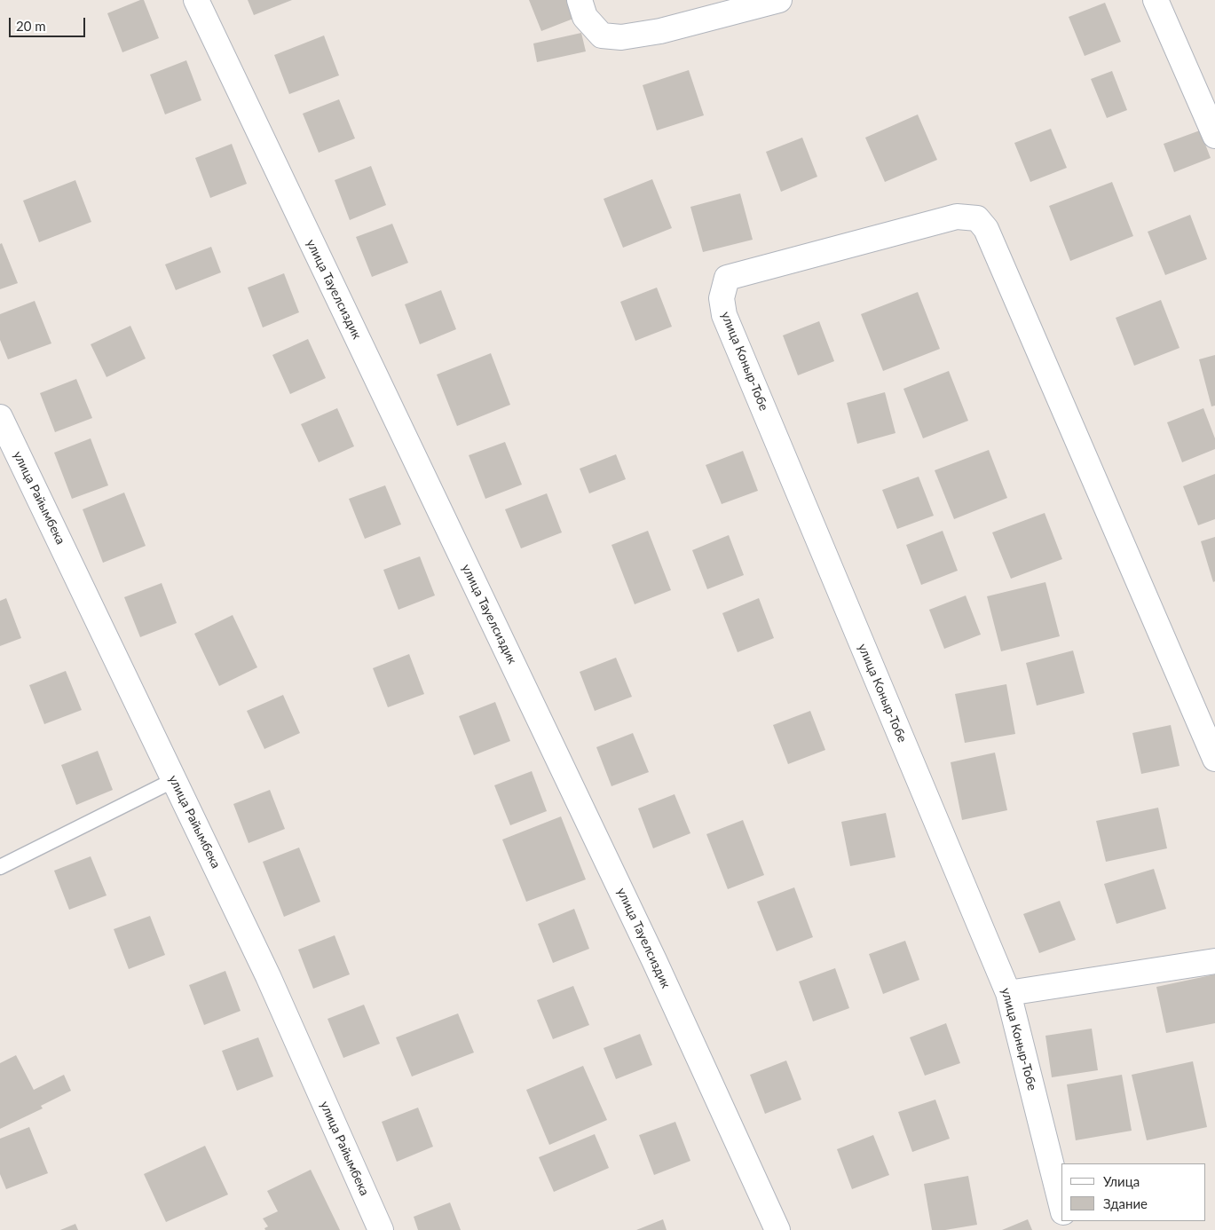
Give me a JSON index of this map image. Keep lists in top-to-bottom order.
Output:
{
  "streets": {
    "street": ["улица Тауелсиздик", "улица Коныр-Тобе", "улица Райымбека"]
  },
  "legend": ["Улица", "Здание"],
  "scale_bar": "20 m"
}
